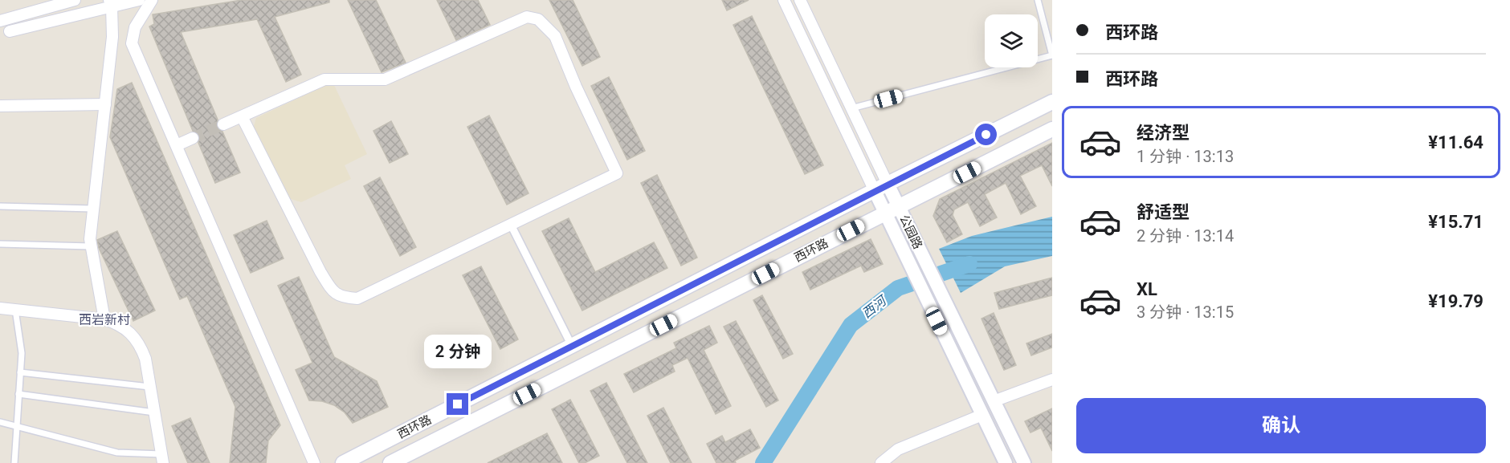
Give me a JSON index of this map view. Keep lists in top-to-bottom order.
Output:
{
  "streets": {
    "main road": ["西环路"],
    "street": ["公园路"]
  },
  "crossings": [
    ["公园路", "西环路"]
  ],
  "districts": ["西岩新村"],
  "water": ["西河"],
  "page": {
    "banner": ["西环路", "西环路"],
    "list": [
      {
        "name": "经济型",
        "note": "1 分钟 · 13:13",
        "value": "¥11.64"
      },
      {
        "name": "舒适型",
        "note": "2 分钟 · 13:14",
        "value": "¥15.71"
      },
      {
        "name": "XL",
        "note": "3 分钟 · 13:15",
        "value": "¥19.79"
      }
    ],
    "bubble": "2 分钟",
    "buttons": "确认"
  }
}
